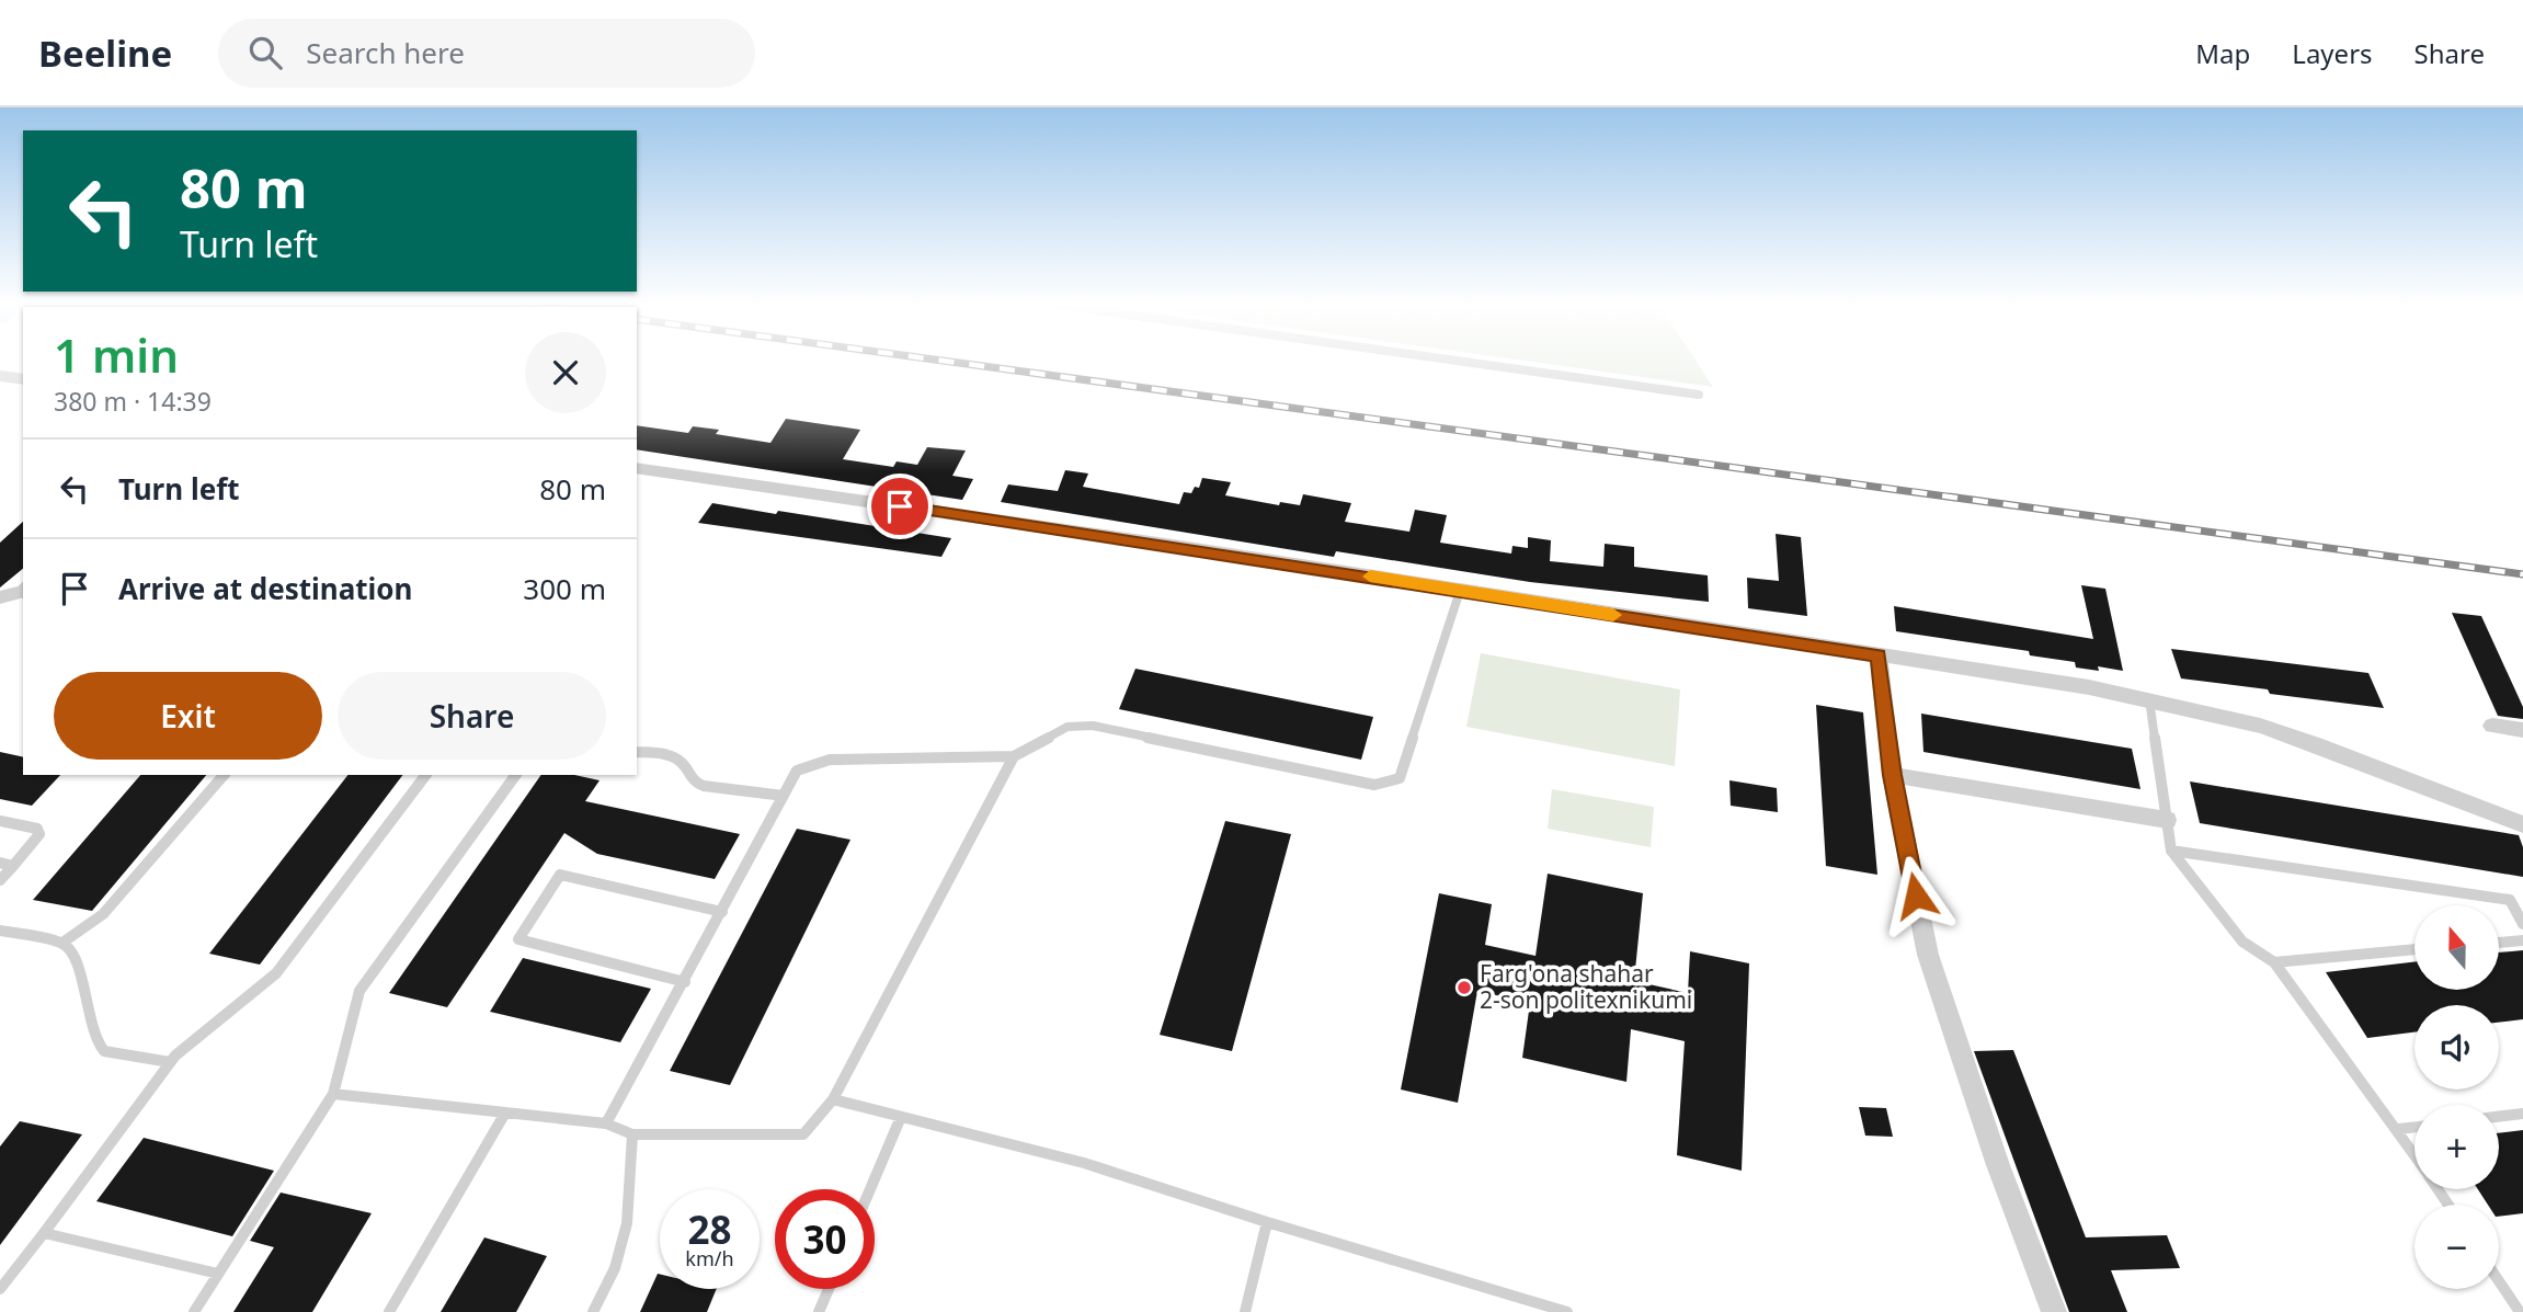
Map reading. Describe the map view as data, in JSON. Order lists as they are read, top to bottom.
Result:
{
  "places": ["Farg'ona shahar 2-son politexnikumi"],
  "north": "top",
  "page": {
    "header": "Beeline",
    "search": "Search here",
    "nav": ["Map", "Layers", "Share"],
    "turn": ["80 m", "Turn left"],
    "heading": ["1 min", "380 m · 14:39"],
    "list": [
      {
        "name": "Turn left",
        "value": "80 m"
      },
      {
        "name": "Arrive at destination",
        "value": "300 m"
      }
    ],
    "buttons": ["Exit", "Share"],
    "map_buttons": ["+", "−"],
    "speed": "28 km/h",
    "limit": "30"
  }
}
